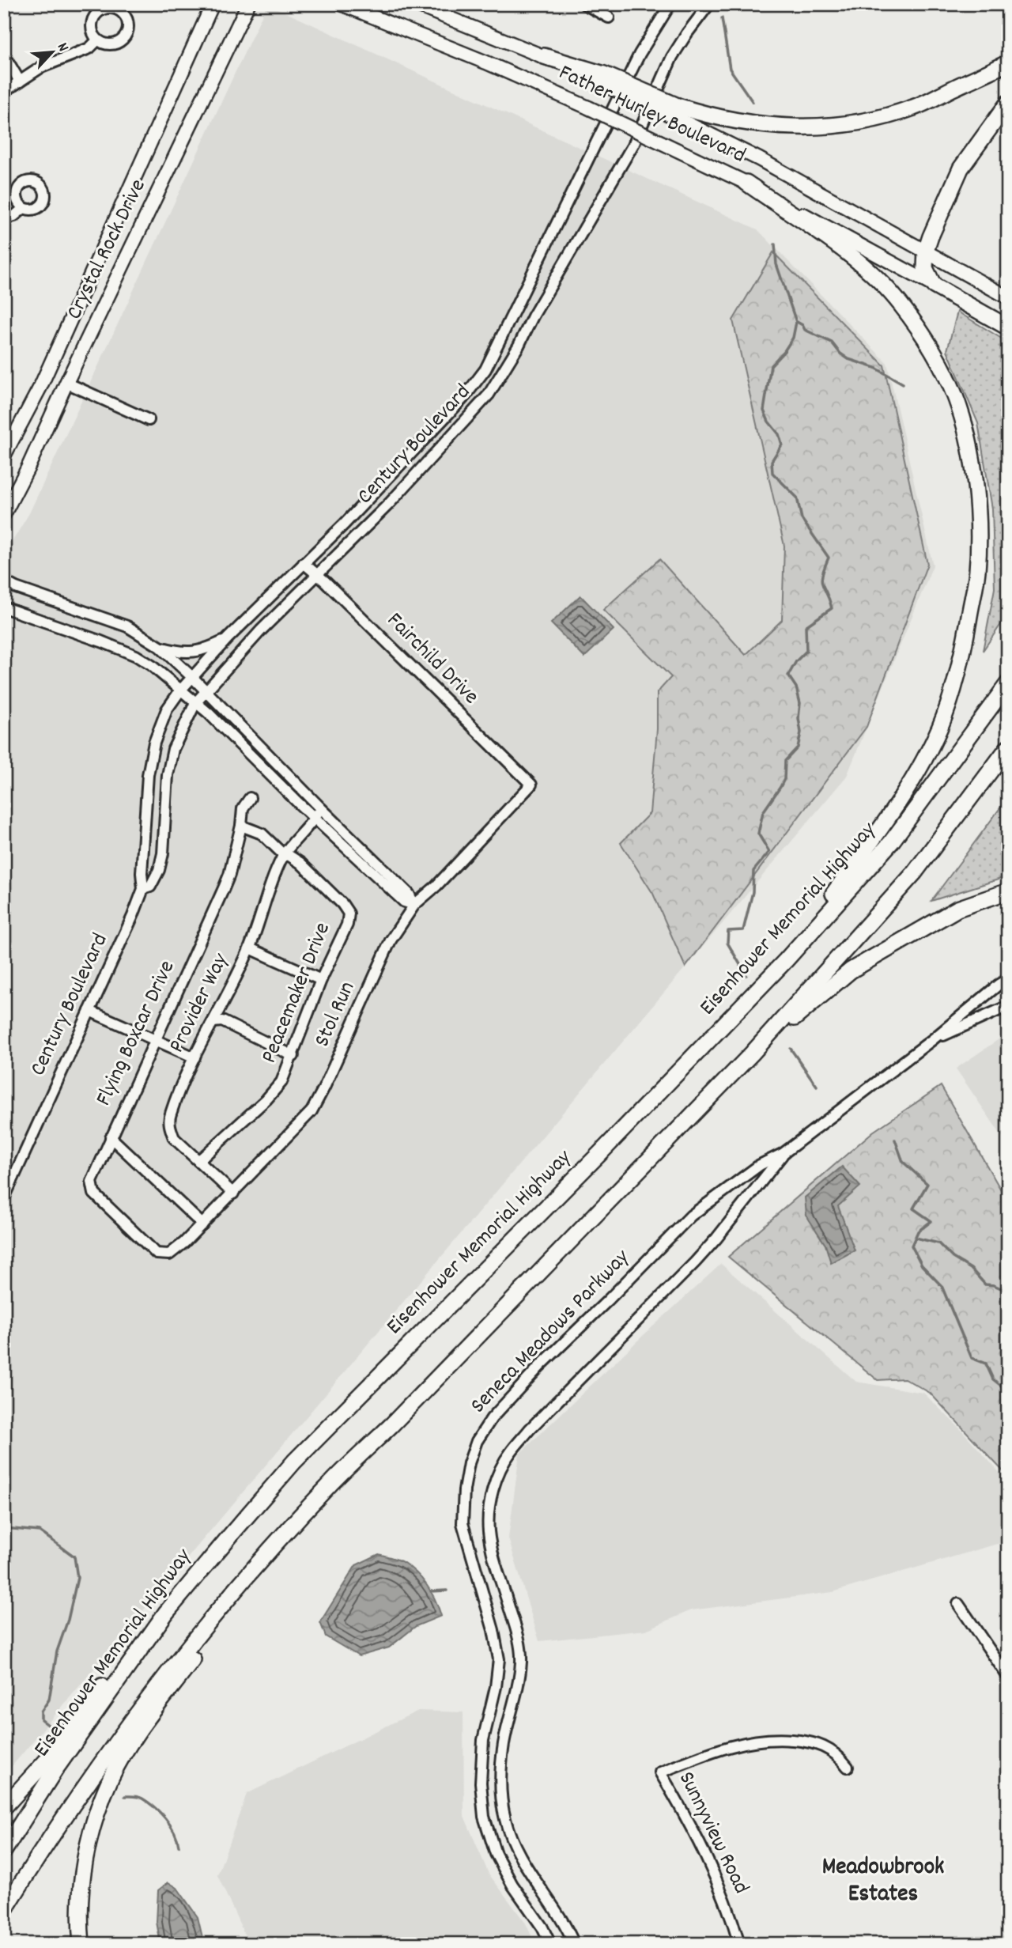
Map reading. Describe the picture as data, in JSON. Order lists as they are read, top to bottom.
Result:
{
  "streets": {
    "highway": ["Eisenhower Memorial Highway"],
    "main road": ["Father Hurley Boulevard", "Crystal Rock Drive"],
    "street": [
      "Century Boulevard",
      "Fairchild Drive",
      "Peacemaker Drive",
      "Provider Way",
      "Stol Run",
      "Flying Boxcar Drive",
      "Seneca Meadows Parkway",
      "Sunnyview Road"
    ]
  },
  "crossings": [
    ["Century Boulevard", "Fairchild Drive"],
    ["Fairchild Drive", "Stol Run"],
    ["Peacemaker Drive", "Provider Way"],
    ["Peacemaker Drive", "Flying Boxcar Drive"],
    ["Provider Way", "Stol Run"],
    ["Stol Run", "Flying Boxcar Drive"]
  ],
  "districts": ["Meadowbrook Estates"],
  "north": "top right"
}
